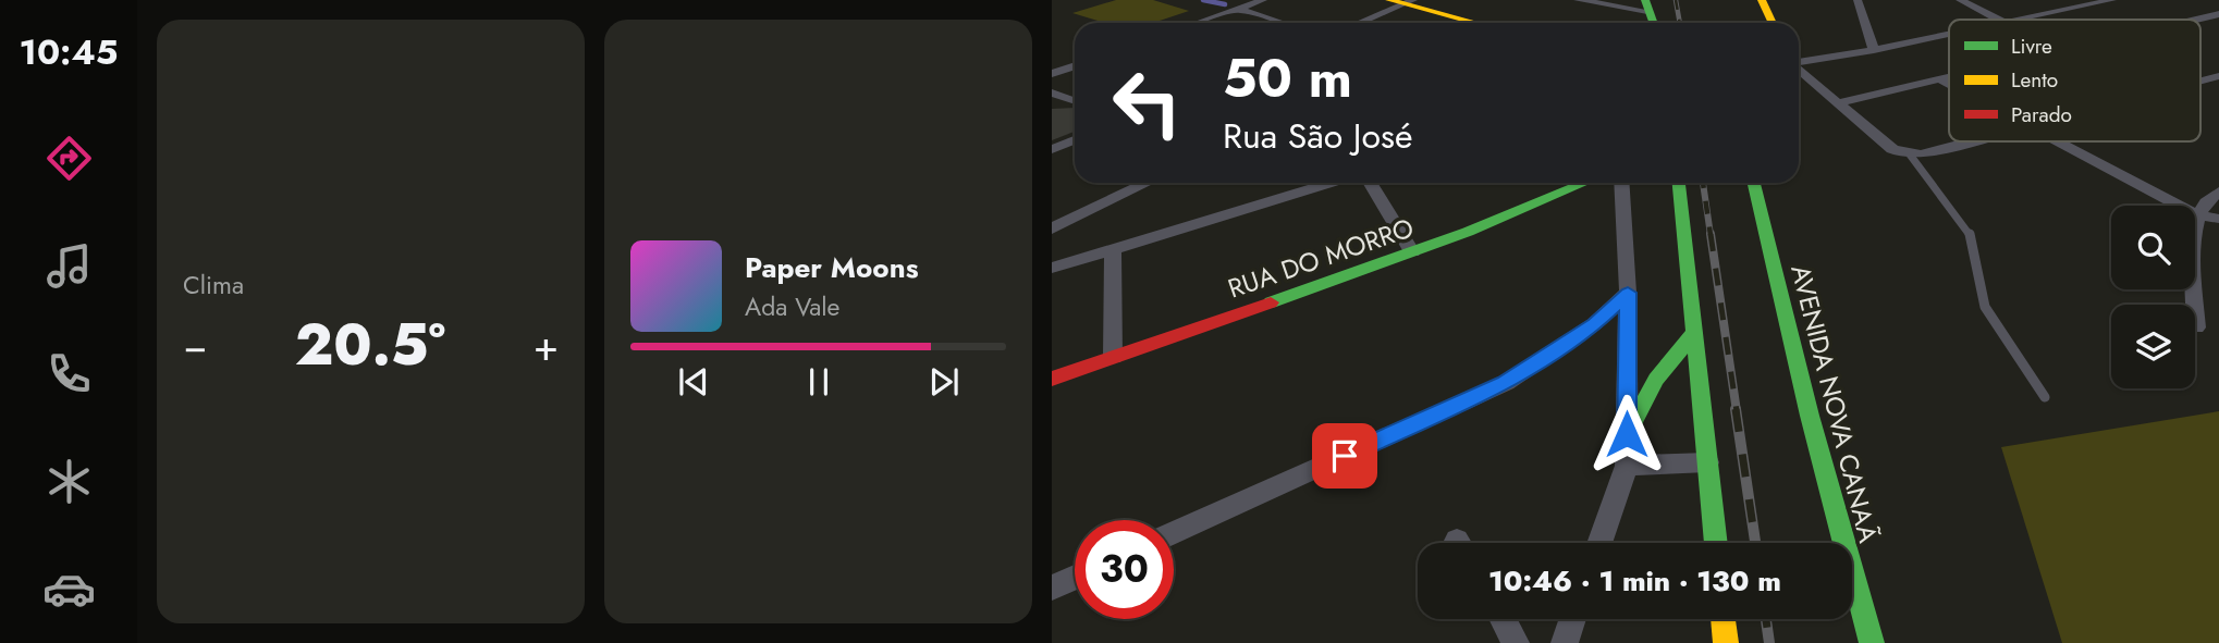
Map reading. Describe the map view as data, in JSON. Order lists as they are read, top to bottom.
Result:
{
  "streets": {
    "street": ["RUA DO MORRO", "AVENIDA NOVA CANAÃ"]
  },
  "legend": ["Livre", "Lento", "Parado"],
  "page": {
    "tabs": "10:45",
    "tile": "Clima",
    "turn": ["50 m", "Rua São José"],
    "song": ["Paper Moons", "Ada Vale"],
    "heat": ["−", "20.5°", "+"],
    "limit": "30",
    "trip": "10:46 · 1 min · 130 m"
  }
}
